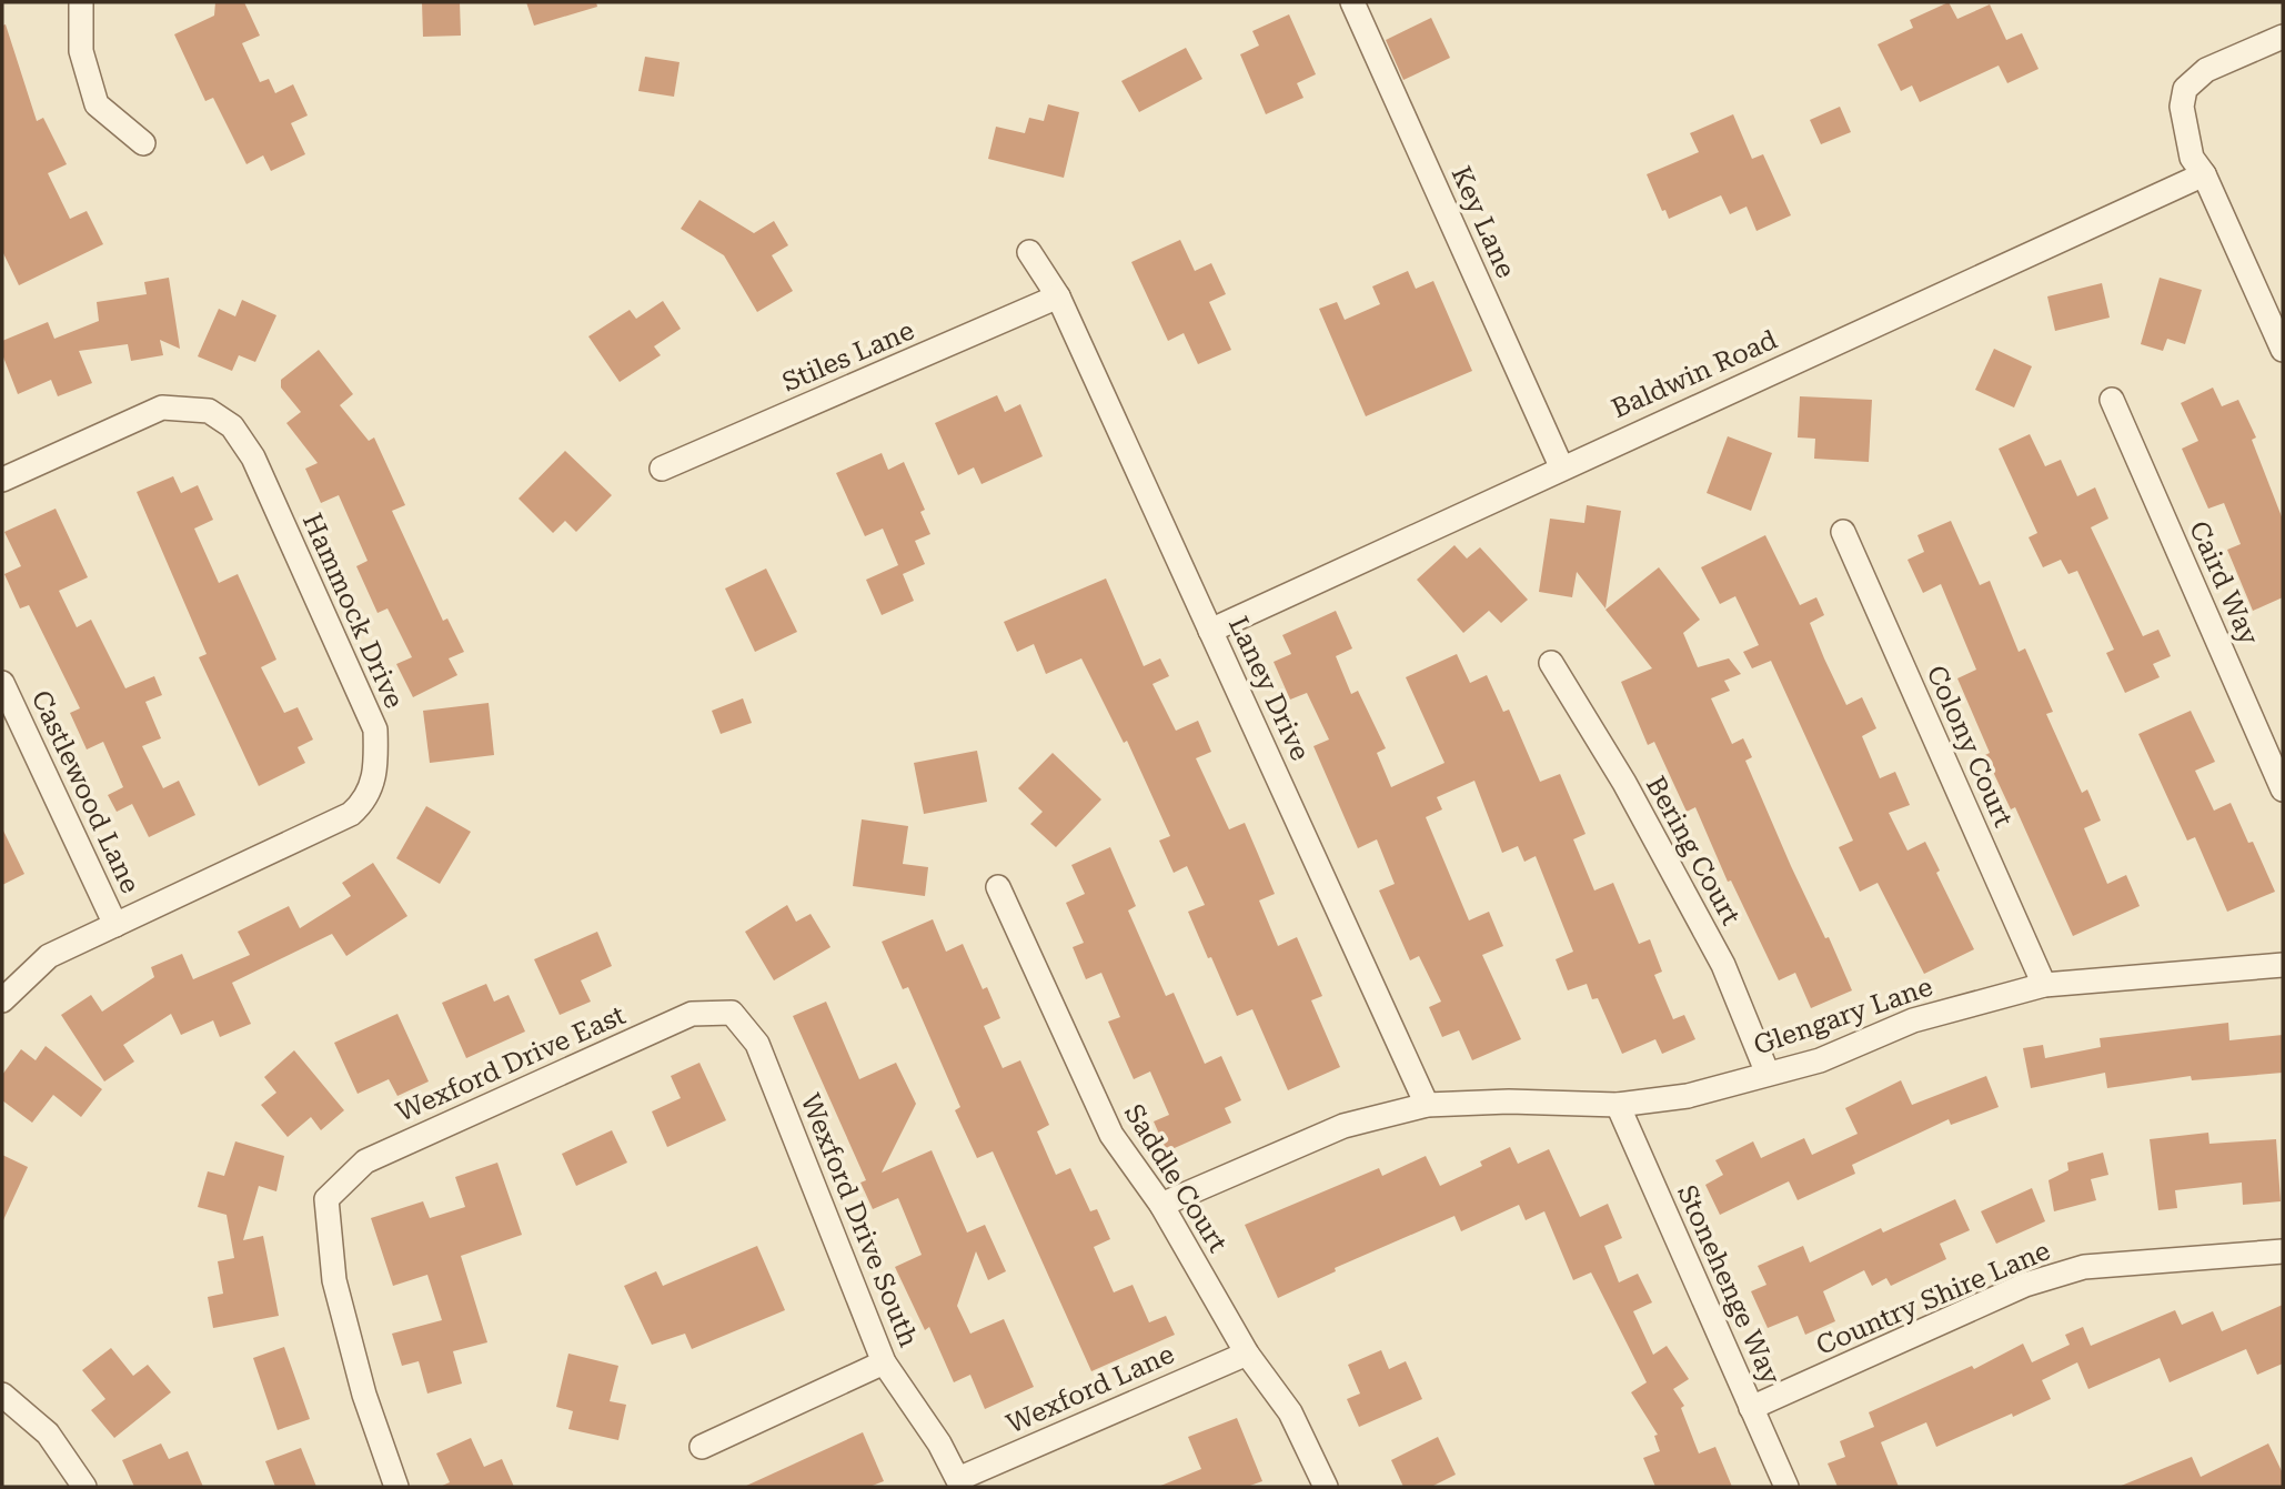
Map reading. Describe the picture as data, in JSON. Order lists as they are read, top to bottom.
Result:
{
  "streets": {
    "street": [
      "Key Lane",
      "Stiles Lane",
      "Baldwin Road",
      "Caird Way",
      "Hammock Drive",
      "Laney Drive",
      "Colony Court",
      "Castlewood Lane",
      "Bering Court",
      "Glengary Lane",
      "Wexford Drive East",
      "Saddle Court",
      "Wexford Drive South",
      "Stonehenge Way",
      "Country Shire Lane",
      "Wexford Lane"
    ]
  },
  "crossings": [
    ["Key Lane", "Baldwin Road"],
    ["Stiles Lane", "Laney Drive"],
    ["Baldwin Road", "Laney Drive"],
    ["Hammock Drive", "Castlewood Lane"],
    ["Laney Drive", "Glengary Lane"],
    ["Colony Court", "Glengary Lane"],
    ["Bering Court", "Glengary Lane"],
    ["Glengary Lane", "Saddle Court"],
    ["Glengary Lane", "Stonehenge Way"],
    ["Wexford Drive East", "Wexford Drive South"],
    ["Saddle Court", "Wexford Lane"],
    ["Wexford Drive South", "Wexford Lane"],
    ["Stonehenge Way", "Country Shire Lane"]
  ]
}
